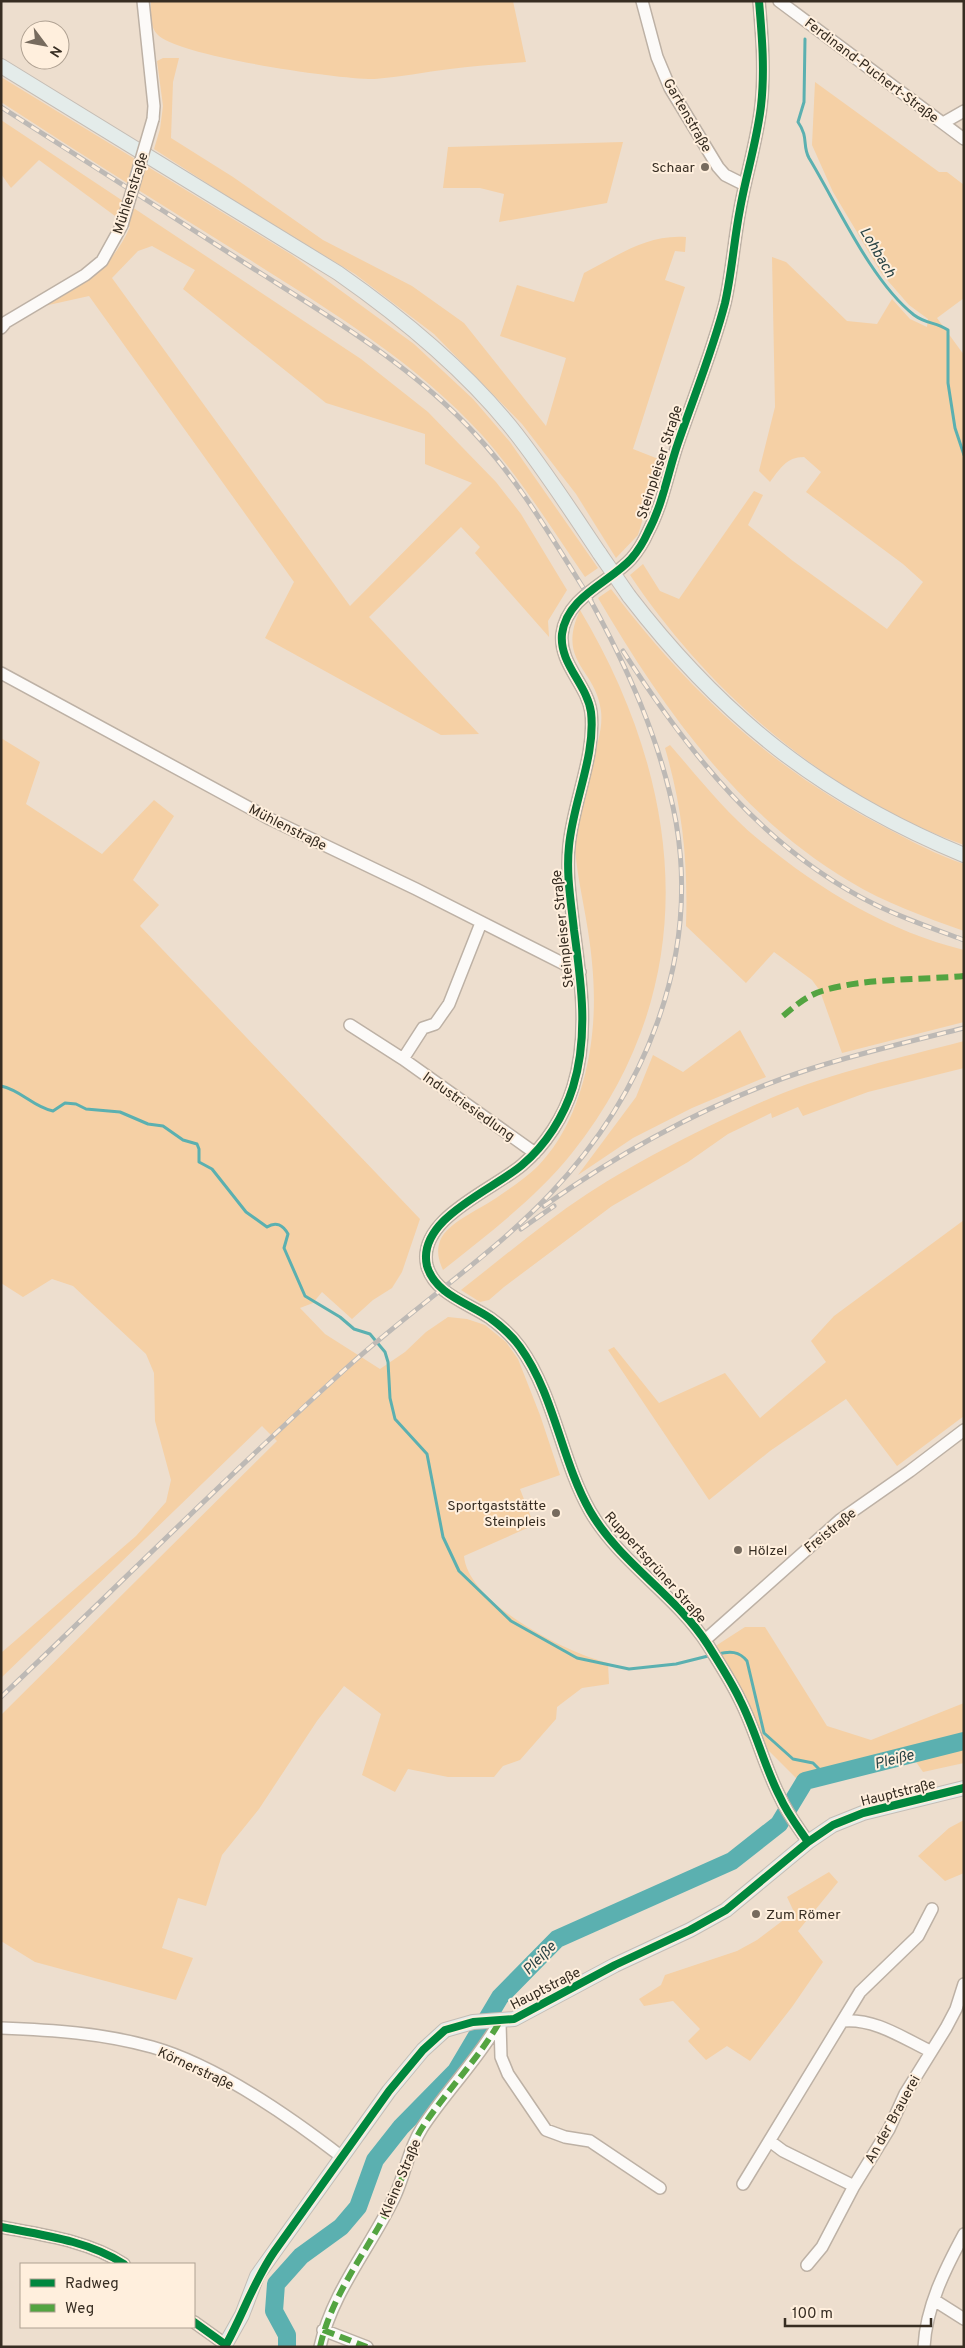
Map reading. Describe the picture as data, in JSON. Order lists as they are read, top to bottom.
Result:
{
  "streets": {
    "main road": ["Hauptstraße"],
    "street": [
      "Ferdinand-Puchert-Straße",
      "Gartenstraße",
      "Mühlenstraße",
      "Steinpleiser Straße",
      "Industriesiedlung",
      "Freistraße",
      "Ruppertsgrüner Straße",
      "Körnerstraße",
      "An der Brauerei",
      "Kleine Straße"
    ]
  },
  "crossings": [
    ["Gartenstraße", "Steinpleiser Straße"],
    ["Mühlenstraße", "Steinpleiser Straße"],
    ["Steinpleiser Straße", "Industriesiedlung"],
    ["Steinpleiser Straße", "Ruppertsgrüner Straße"],
    ["Freistraße", "Ruppertsgrüner Straße"],
    ["Ruppertsgrüner Straße", "Hauptstraße"],
    ["Hauptstraße", "Körnerstraße"],
    ["Hauptstraße", "Kleine Straße"]
  ],
  "water": ["Lohbach", "Pleiße"],
  "places": [
    "Schaar",
    "Sportgaststätte Steinpleis",
    "Hölzel",
    "Zum Römer"
  ],
  "legend": ["Radweg", "Weg"],
  "scale_bar": "100 m",
  "north": "bottom right"
}
